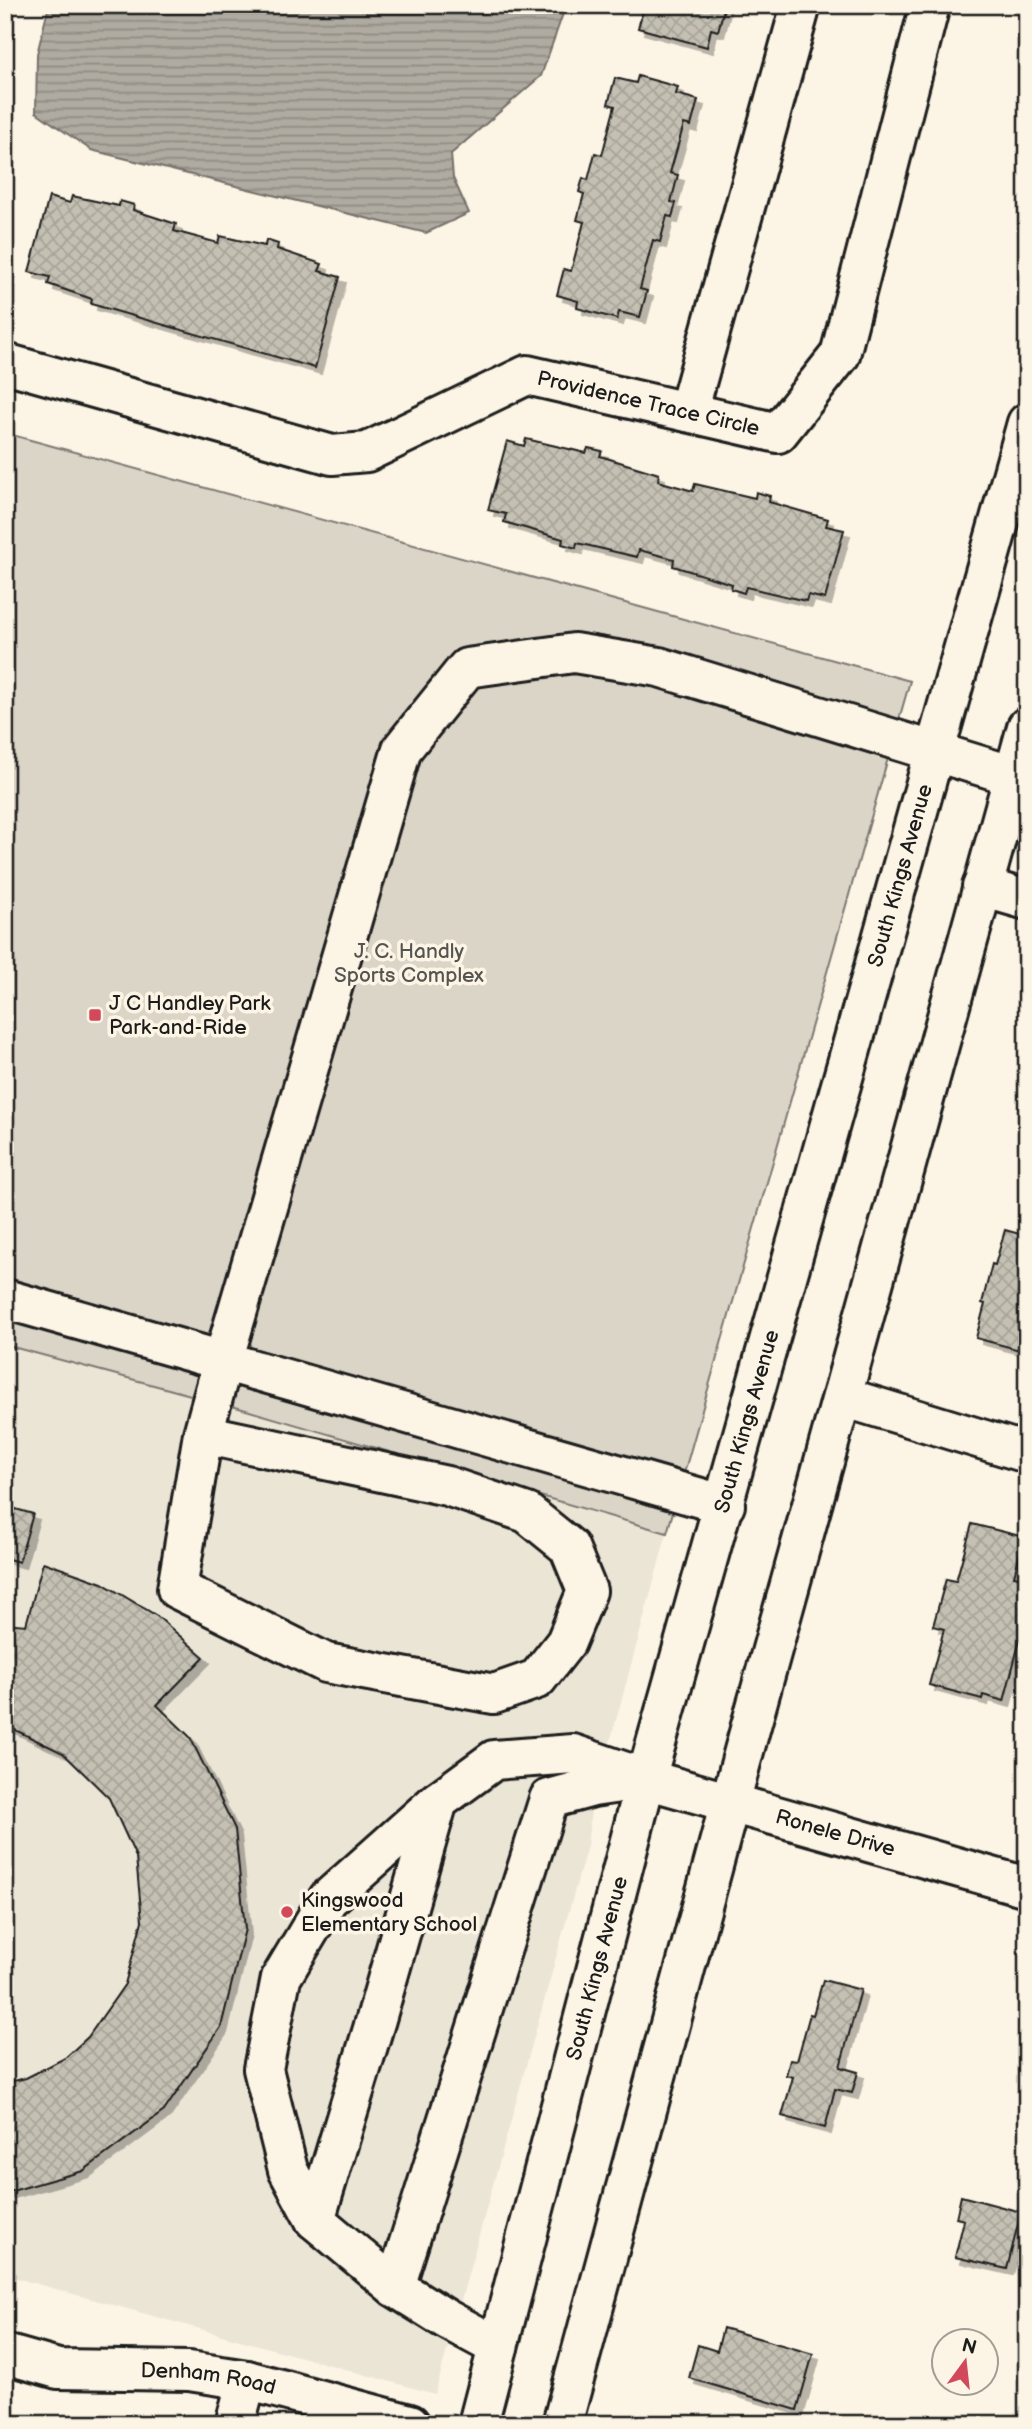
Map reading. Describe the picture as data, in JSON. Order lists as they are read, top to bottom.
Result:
{
  "streets": {
    "main road": [
      "Providence Trace Circle",
      "South Kings Avenue",
      "Ronele Drive",
      "Denham Road"
    ]
  },
  "crossings": [
    ["South Kings Avenue", "Ronele Drive"]
  ],
  "parks": ["J. C. Handly Sports Complex"],
  "places": {
    "transit": ["J C Handley Park Park-and-Ride"],
    "other": ["Kingswood Elementary School"]
  },
  "north": "top"
}
